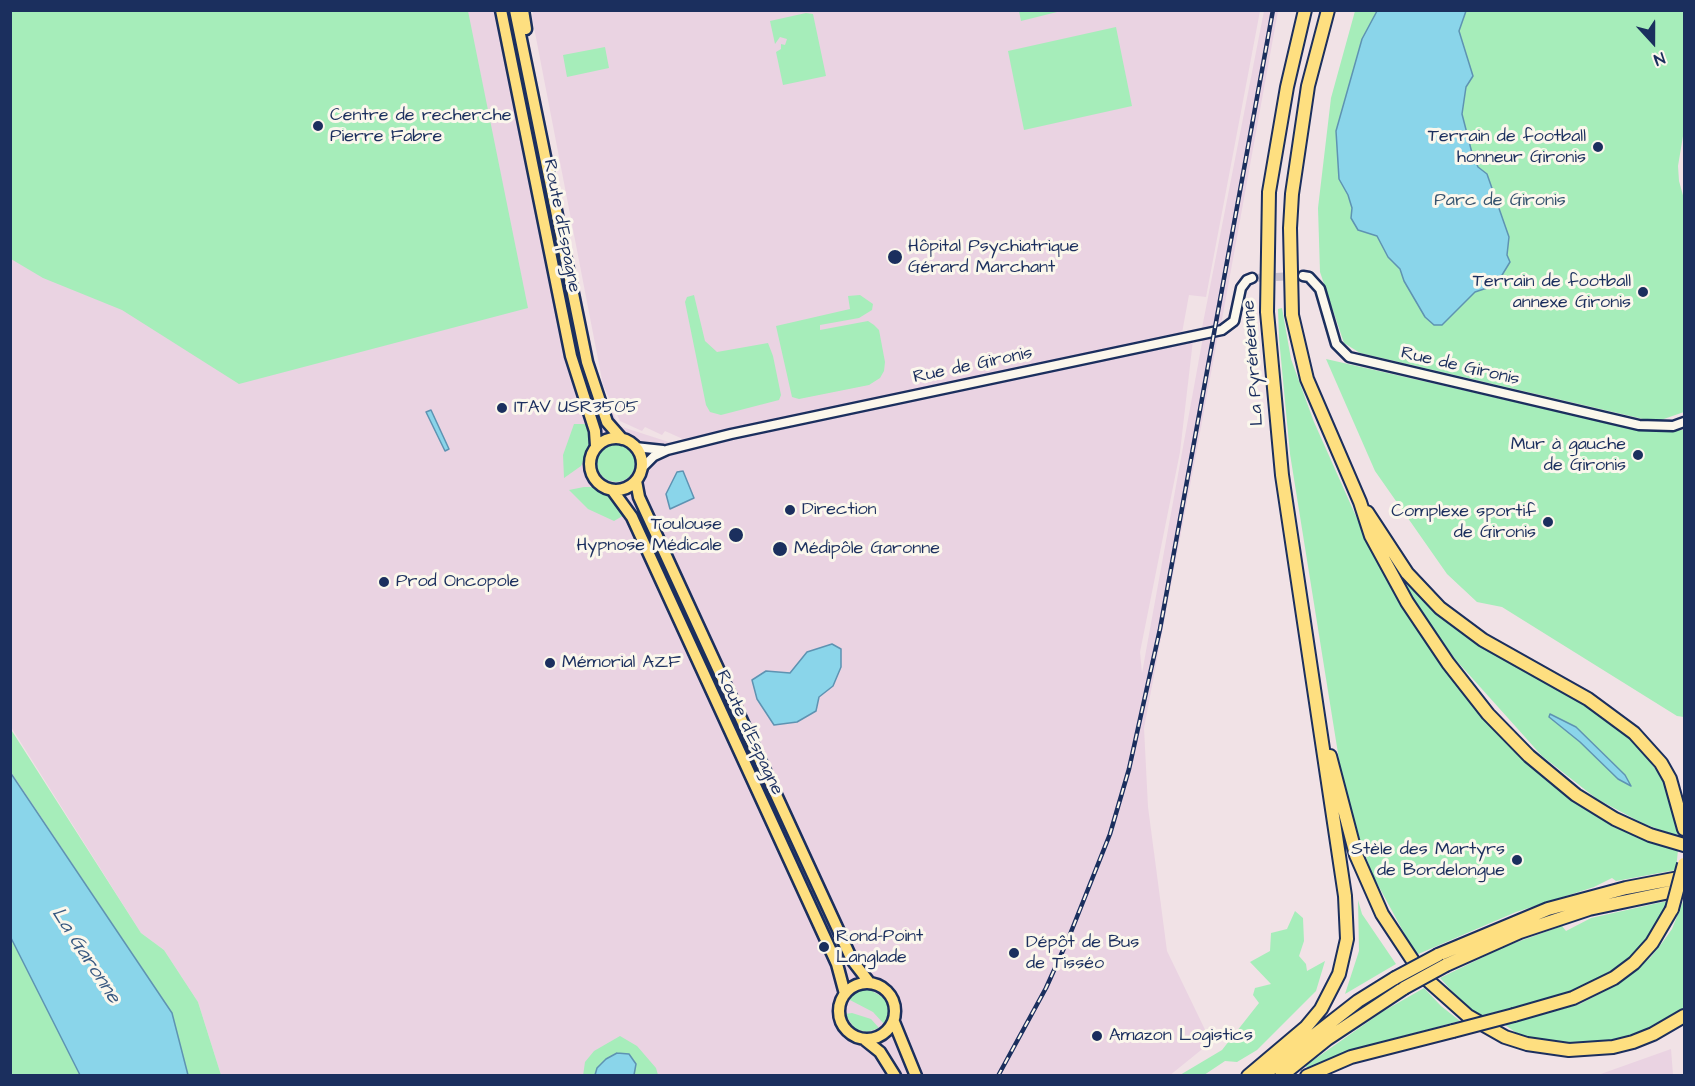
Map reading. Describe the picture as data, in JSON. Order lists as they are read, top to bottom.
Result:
{
  "streets": {
    "highway": ["La Pyrénéenne"],
    "main road": ["Route d'Espagne"],
    "street": ["Rue de Gironis"]
  },
  "crossings": [
    ["Route d'Espagne", "Rue de Gironis"]
  ],
  "water": ["La Garonne"],
  "parks": ["Parc de Gironis"],
  "places": [
    "Centre de recherche Pierre Fabre",
    "Terrain de football honneur Gironis",
    "Hôpital Psychiatrique Gérard Marchant",
    "Terrain de football annexe Gironis",
    "ITAV USR3505",
    "Mur à gauche de Gironis",
    "Direction",
    "Complexe sportif de Gironis",
    "Toulouse Hypnose Médicale",
    "Médipôle Garonne",
    "Prod Oncopole",
    "Mémorial AZF",
    "Stèle des Martyrs de Bordelongue",
    "Rond-Point Langlade",
    "Dépôt de Bus de Tisséo",
    "Amazon Logistics"
  ],
  "north": "bottom"
}
